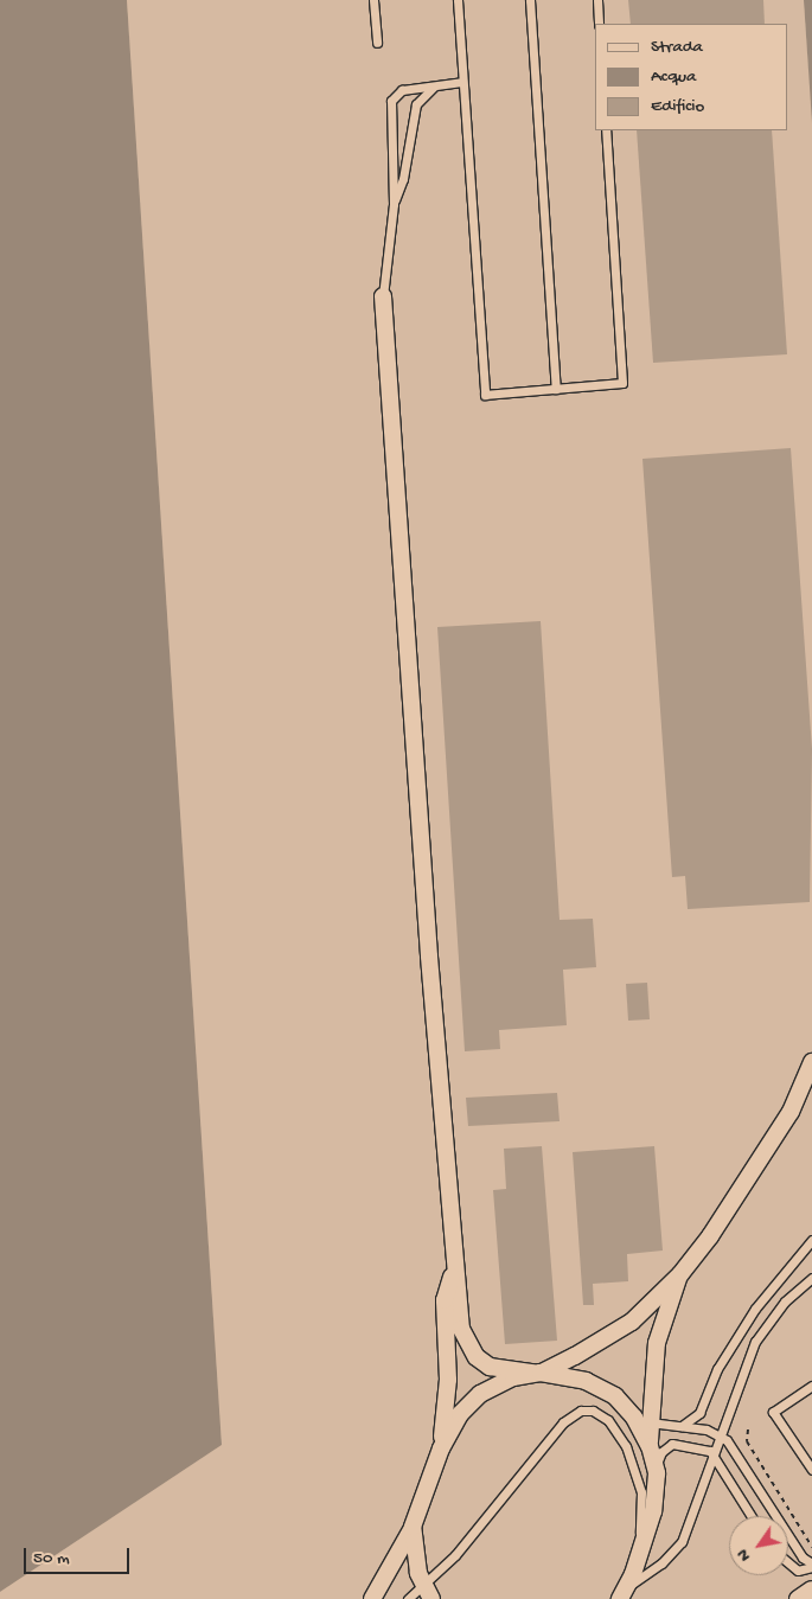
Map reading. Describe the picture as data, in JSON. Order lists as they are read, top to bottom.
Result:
{
  "legend": ["Strada", "Acqua", "Edificio"],
  "scale_bar": "50 m",
  "north": "bottom left"
}
